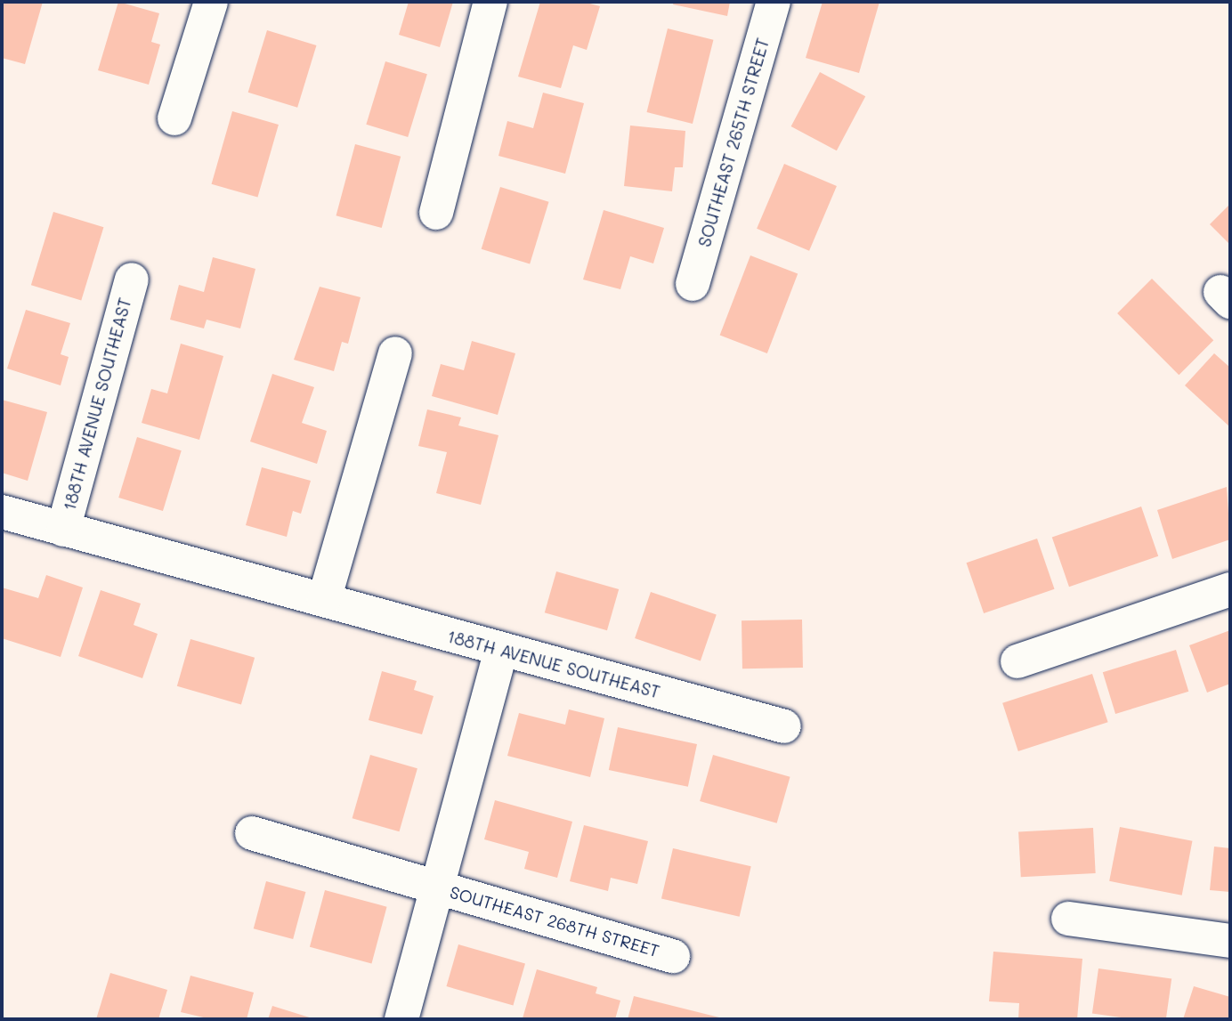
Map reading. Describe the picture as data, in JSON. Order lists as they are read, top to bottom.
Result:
{
  "streets": {
    "street": ["SOUTHEAST 265TH STREET", "188TH AVENUE SOUTHEAST", "SOUTHEAST 268TH STREET"]
  },
  "crossings": [
    ["188TH AVENUE SOUTHEAST", "SOUTHEAST 268TH STREET"]
  ]
}
